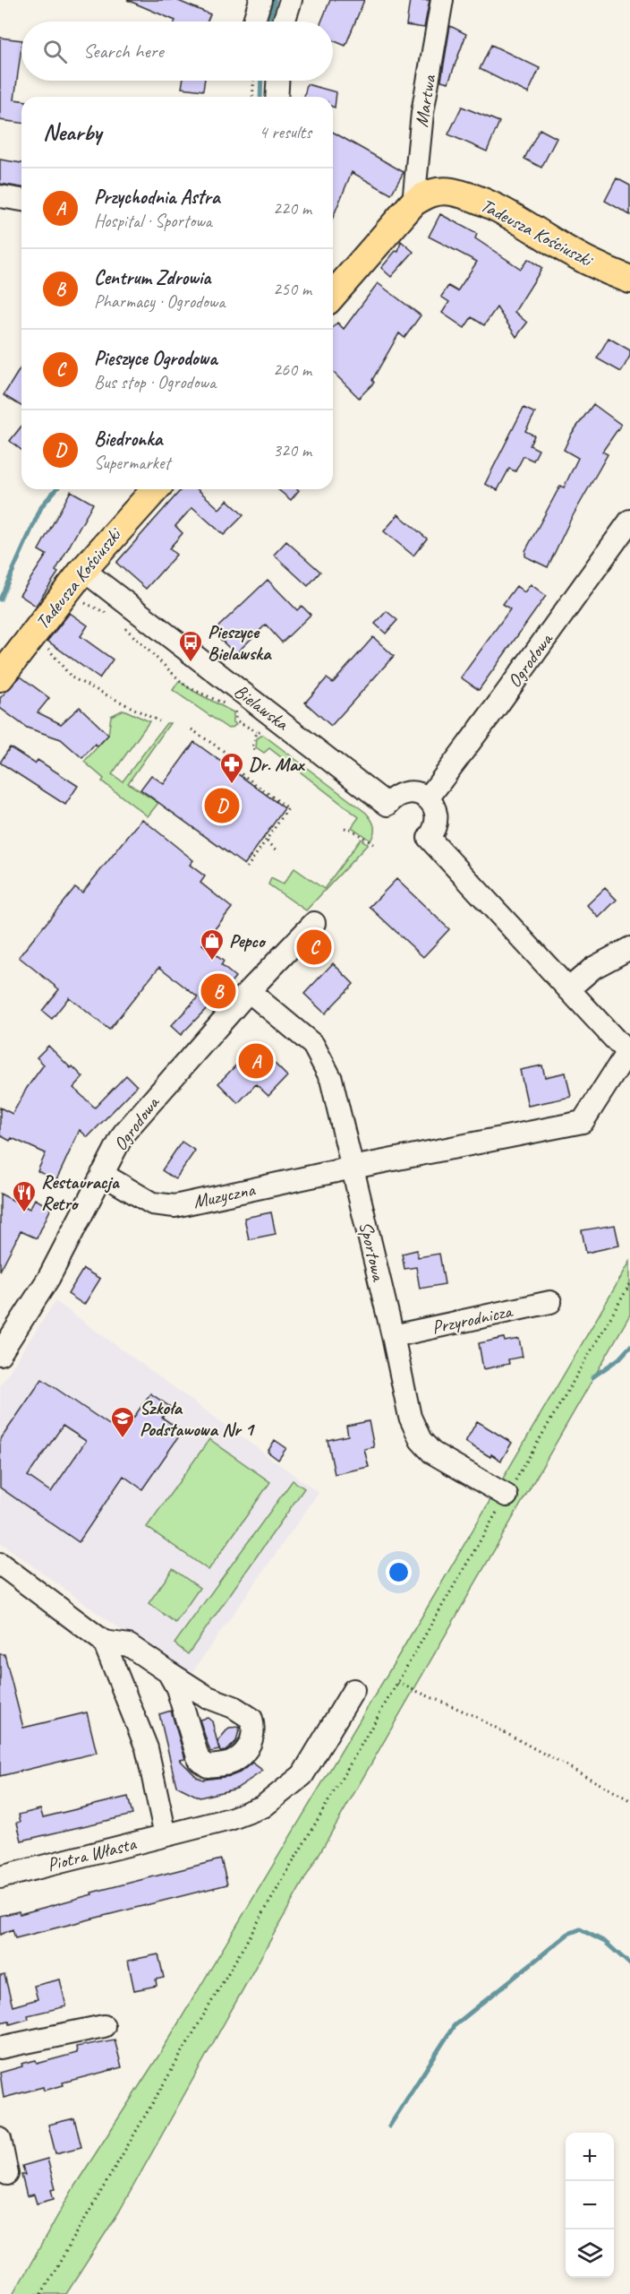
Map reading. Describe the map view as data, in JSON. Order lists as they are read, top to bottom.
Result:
{
  "streets": {
    "main road": ["Tadeusza Kościuszki"],
    "street": [
      "Martwa",
      "Ogrodowa",
      "Bielawska",
      "Muzyczna",
      "Sportowa",
      "Przyrodnicza",
      "Piotra Własta"
    ]
  },
  "crossings": [
    ["Martwa", "Tadeusza Kościuszki"],
    ["Tadeusza Kościuszki", "Bielawska"],
    ["Ogrodowa", "Bielawska"],
    ["Ogrodowa", "Muzyczna"],
    ["Ogrodowa", "Sportowa"],
    ["Muzyczna", "Sportowa"],
    ["Sportowa", "Przyrodnicza"]
  ],
  "places": {
    "bus stop": ["Pieszyce Bielawska"],
    "pharmacy": ["Dr. Max"],
    "shop": ["Pepco"],
    "restaurant": ["Restauracja Retro"],
    "school or university": ["Szkoła Podstawowa Nr 1"]
  },
  "page": {
    "search": "Search here",
    "heading": ["Nearby", "4 results"],
    "list": [
      {
        "mark": "A",
        "name": "Przychodnia Astra",
        "note": "Hospital · Sportowa",
        "value": "220 m"
      },
      {
        "mark": "B",
        "name": "Centrum Zdrowia",
        "note": "Pharmacy · Ogrodowa",
        "value": "250 m"
      },
      {
        "mark": "C",
        "name": "Pieszyce Ogrodowa",
        "note": "Bus stop · Ogrodowa",
        "value": "260 m"
      },
      {
        "mark": "D",
        "name": "Biedronka",
        "note": "Supermarket",
        "value": "320 m"
      }
    ],
    "pins": [
      "D",
      "C",
      "B",
      "A"
    ],
    "map_buttons": ["+", "−"]
  }
}
